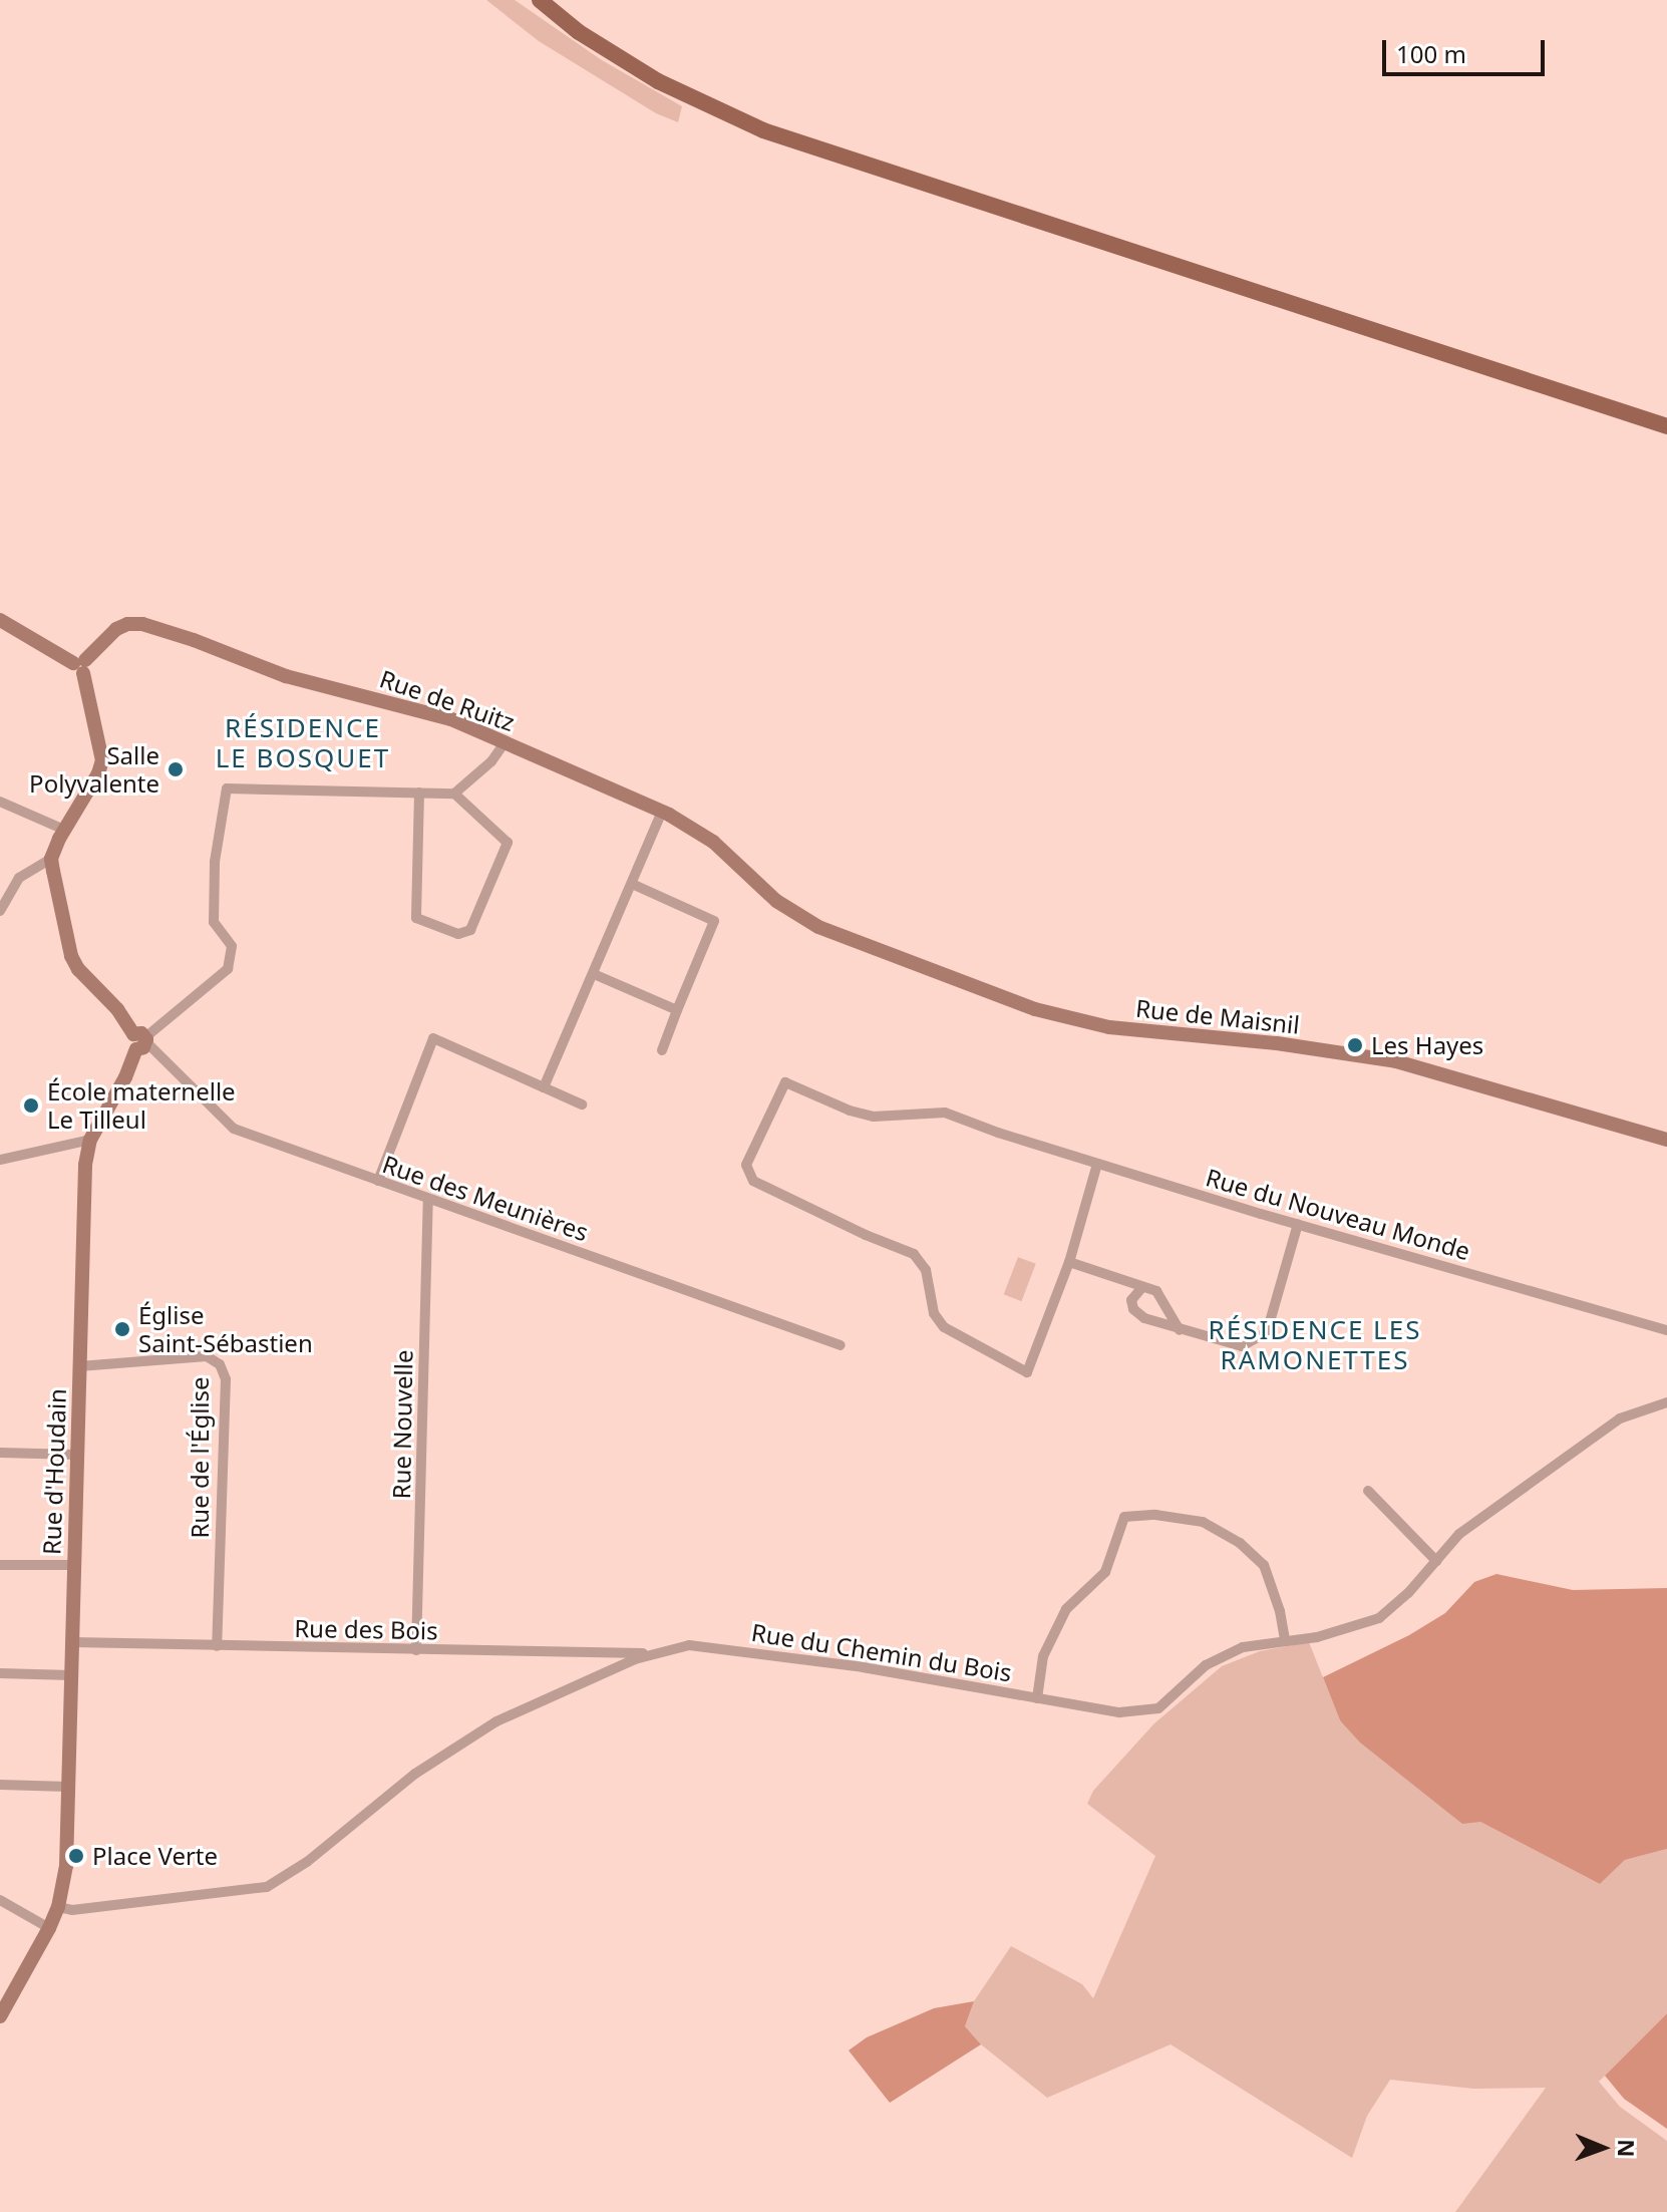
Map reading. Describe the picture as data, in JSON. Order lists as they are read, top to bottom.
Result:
{
  "streets": {
    "street": [
      "Rue de Ruitz",
      "Rue de Maisnil",
      "Rue des Meunières",
      "Rue du Nouveau Monde",
      "Rue Nouvelle",
      "Rue de l'Église",
      "Rue d'Houdain",
      "Rue des Bois",
      "Rue du Chemin du Bois"
    ]
  },
  "crossings": [
    ["Rue de Ruitz", "Rue de Maisnil"],
    ["Rue des Meunières", "Rue Nouvelle"],
    ["Rue des Meunières", "Rue d'Houdain"],
    ["Rue Nouvelle", "Rue des Bois"],
    ["Rue de l'Église", "Rue d'Houdain"],
    ["Rue de l'Église", "Rue des Bois"],
    ["Rue d'Houdain", "Rue des Bois"],
    ["Rue d'Houdain", "Rue du Chemin du Bois"],
    ["Rue des Bois", "Rue du Chemin du Bois"]
  ],
  "districts": ["RÉSIDENCE LE BOSQUET", "RÉSIDENCE LES RAMONETTES"],
  "places": [
    "Salle Polyvalente",
    "Les Hayes",
    "École maternelle Le Tilleul",
    "Église Saint-Sébastien",
    "Place Verte"
  ],
  "scale_bar": "100 m",
  "north": "right"
}
